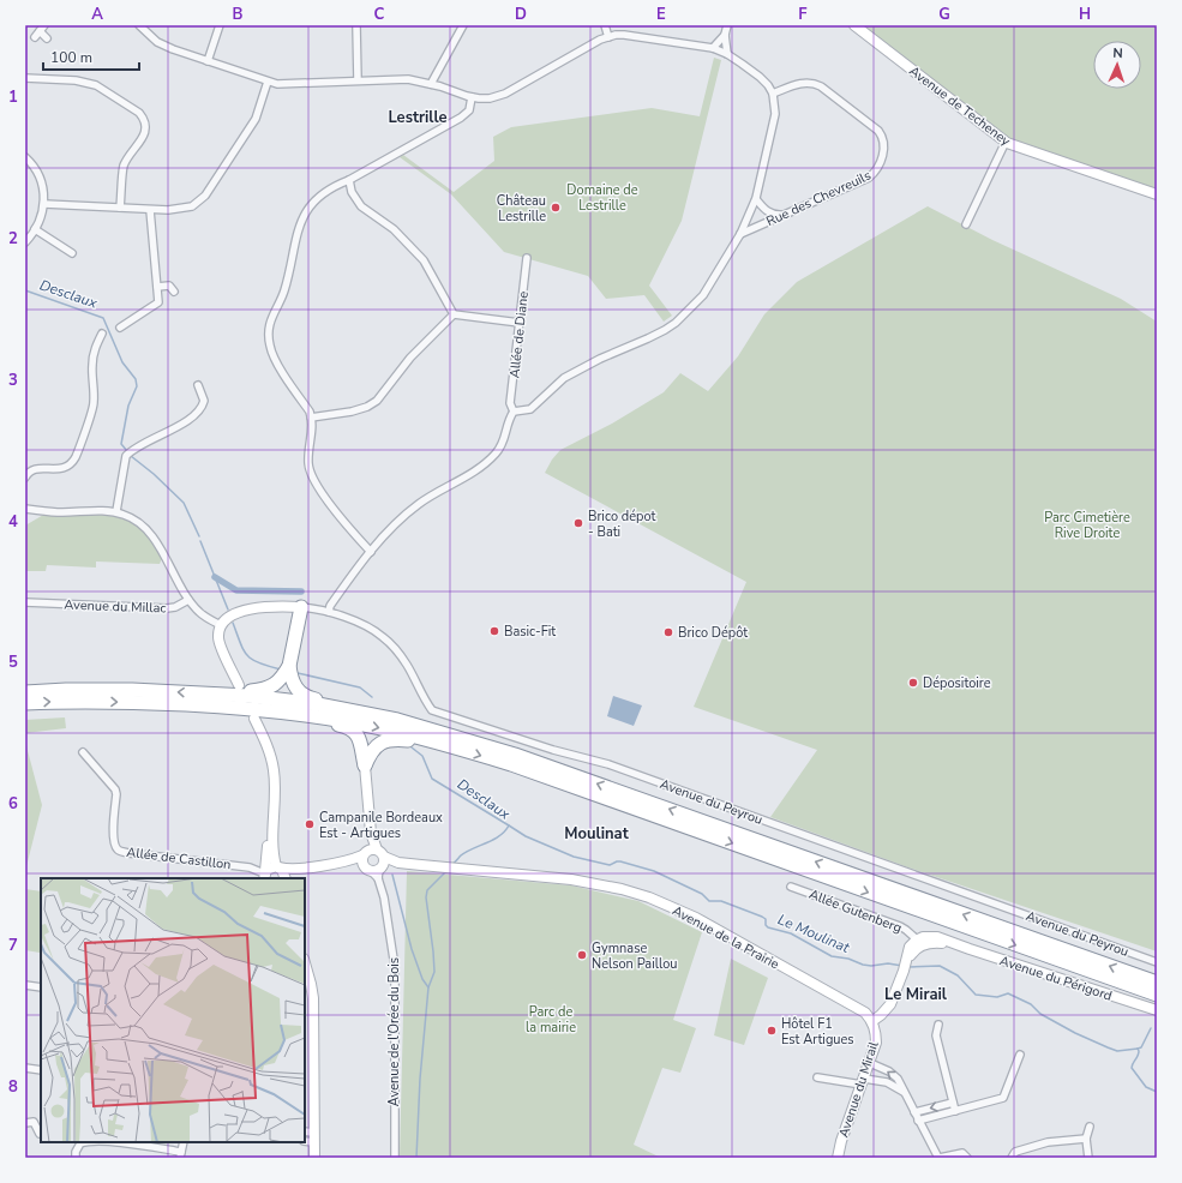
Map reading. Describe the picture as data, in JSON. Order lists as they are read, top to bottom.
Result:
{
  "streets": {
    "street": [
      "Avenue de Techeney",
      "Rue des Chevreuils",
      "Allée de Diane",
      "Avenue du Millac",
      "Avenue du Peyrou",
      "Allée de Castillon",
      "Allée Gutenberg",
      "Avenue de la Prairie",
      "Avenue du Périgord",
      "Avenue de l'Orée du Bois",
      "Avenue du Mirail"
    ]
  },
  "crossings": [
    ["Allée Gutenberg", "Avenue du Périgord"],
    ["Avenue de la Prairie", "Avenue de l'Orée du Bois"],
    ["Avenue de la Prairie", "Avenue du Mirail"]
  ],
  "districts": ["Lestrille", "Moulinat", "Le Mirail"],
  "water": ["Desclaux", "Le Moulinat"],
  "parks": ["Domaine de Lestrille", "Parc Cimetière Rive Droite", "Parc de la mairie"],
  "places": [
    "Château Lestrille",
    "Brico dépot - Bati",
    "Basic-Fit",
    "Brico Dépôt",
    "Dépositoire",
    "Campanile Bordeaux Est - Artigues",
    "Gymnase Nelson Paillou",
    "Hôtel F1 Est Artigues"
  ],
  "scale_bar": "100 m",
  "north": "top",
  "grid": {
    "columns": [
      "A",
      "B",
      "C",
      "D",
      "E",
      "F",
      "G",
      "H"
    ],
    "rows": [
      "1",
      "2",
      "3",
      "4",
      "5",
      "6",
      "7",
      "8"
    ]
  }
}
